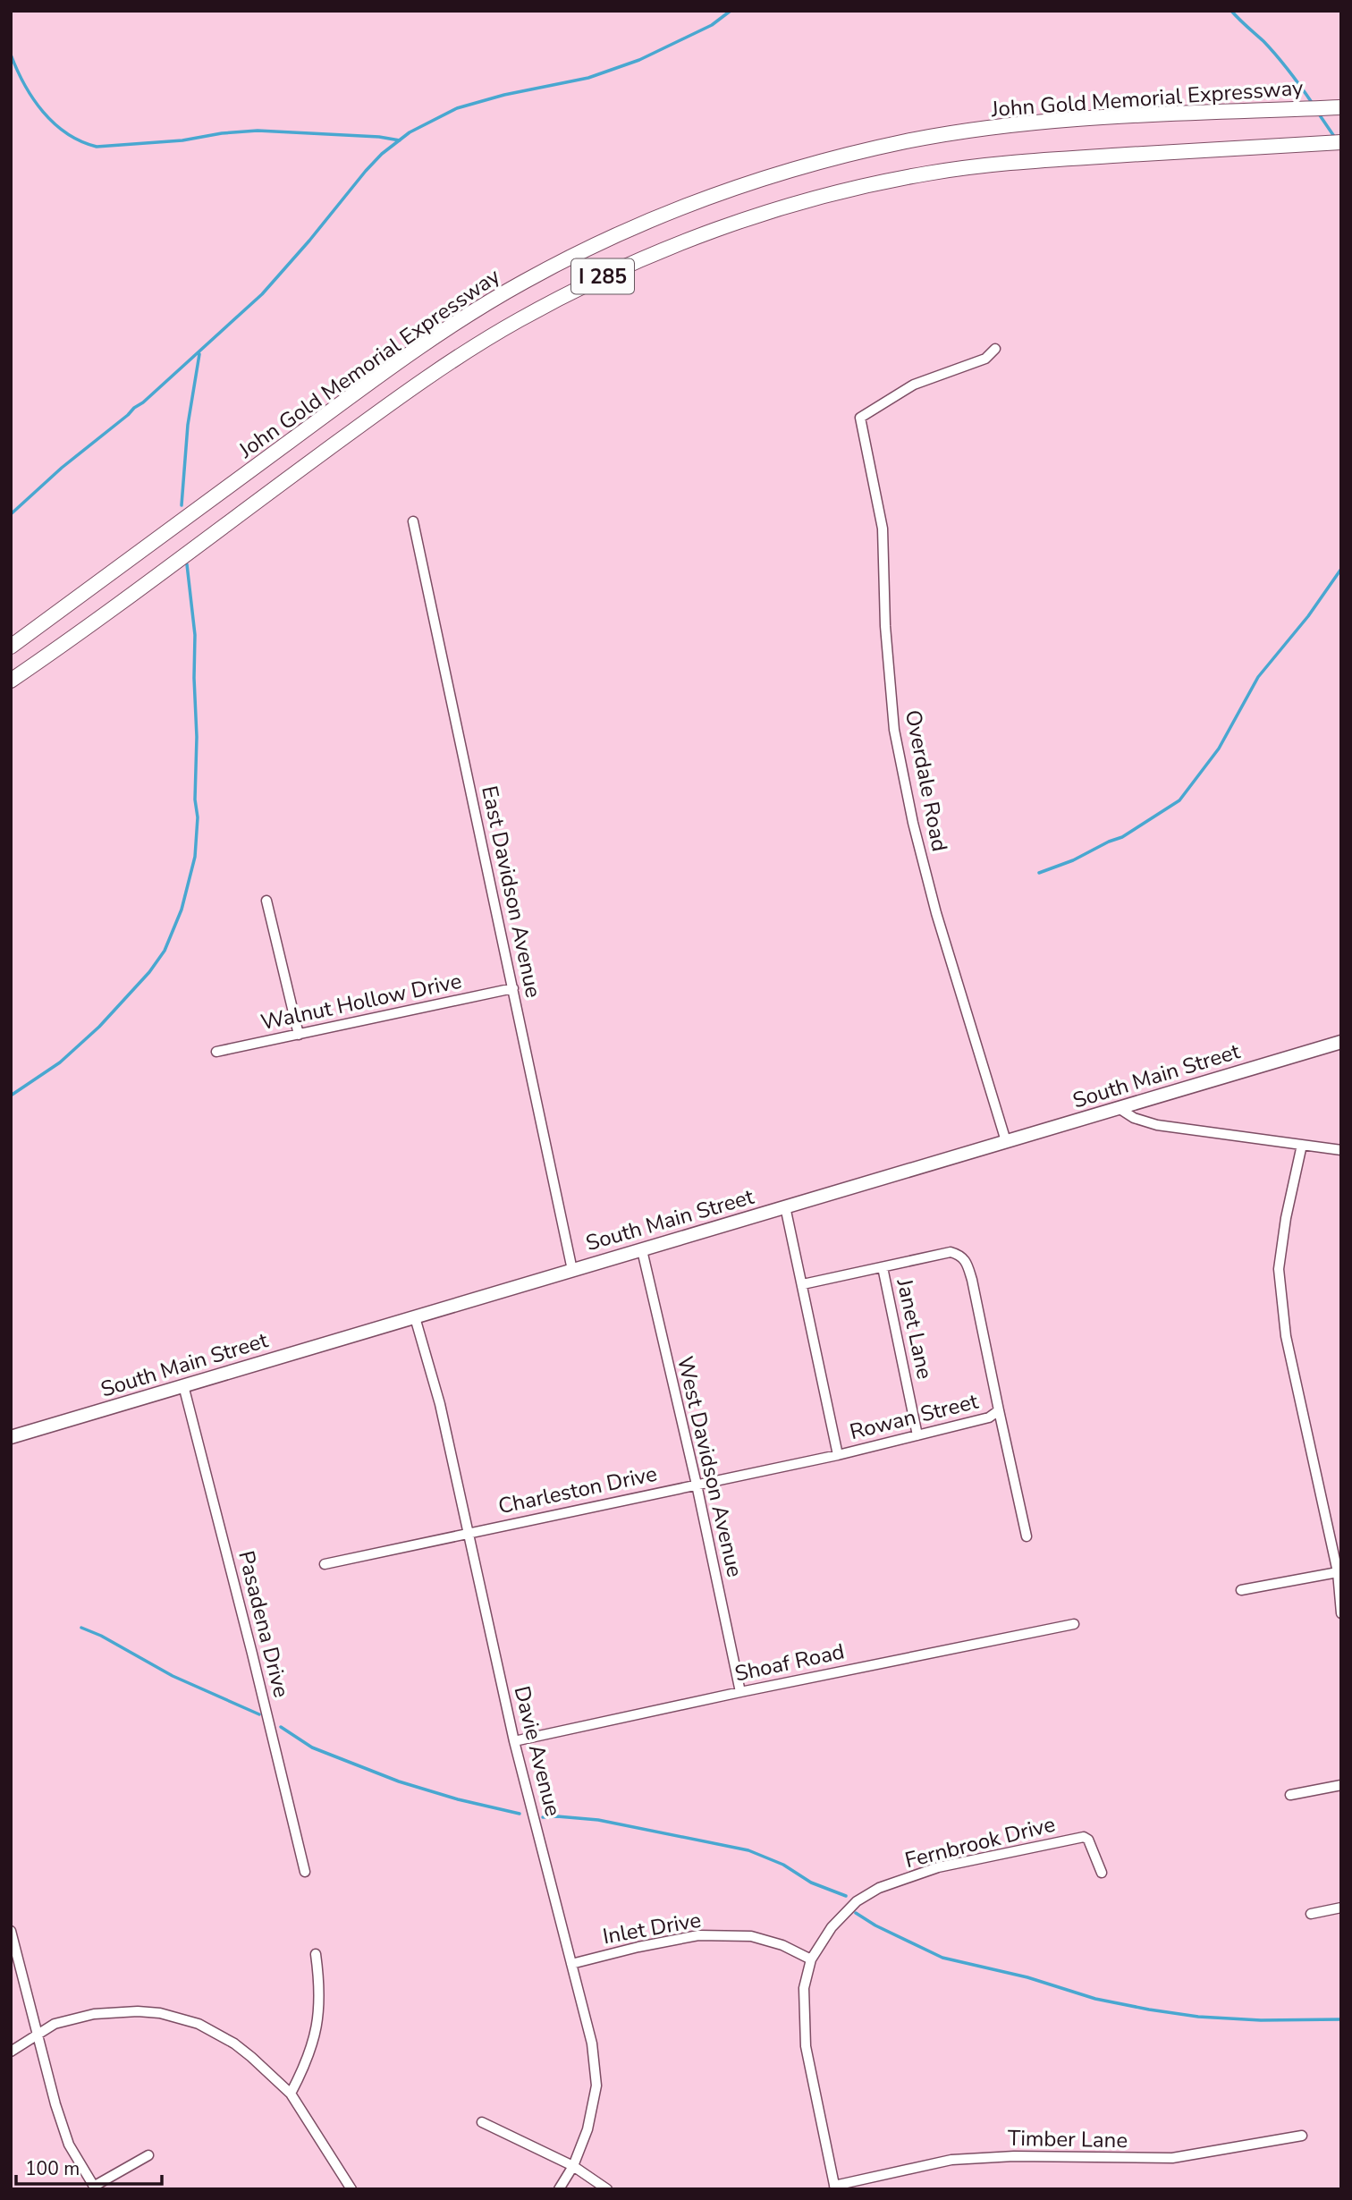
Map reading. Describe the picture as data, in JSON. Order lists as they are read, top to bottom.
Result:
{
  "streets": {
    "highway": ["John Gold Memorial Expressway", "I 285"],
    "main road": ["South Main Street"],
    "street": [
      "Overdale Road",
      "East Davidson Avenue",
      "Walnut Hollow Drive",
      "Janet Lane",
      "Rowan Street",
      "West Davidson Avenue",
      "Charleston Drive",
      "Pasadena Drive",
      "Shoaf Road",
      "Davie Avenue",
      "Fernbrook Drive",
      "Inlet Drive",
      "Timber Lane"
    ]
  },
  "crossings": [
    ["Overdale Road", "South Main Street"],
    ["East Davidson Avenue", "Walnut Hollow Drive"],
    ["East Davidson Avenue", "South Main Street"],
    ["South Main Street", "Rowan Street"],
    ["South Main Street", "West Davidson Avenue"],
    ["South Main Street", "Pasadena Drive"],
    ["South Main Street", "Davie Avenue"],
    ["Janet Lane", "Rowan Street"],
    ["Rowan Street", "Charleston Drive"],
    ["West Davidson Avenue", "Charleston Drive"],
    ["West Davidson Avenue", "Shoaf Road"],
    ["Charleston Drive", "Davie Avenue"],
    ["Shoaf Road", "Davie Avenue"],
    ["Davie Avenue", "Inlet Drive"],
    ["Fernbrook Drive", "Inlet Drive"],
    ["Fernbrook Drive", "Timber Lane"]
  ],
  "scale_bar": "100 m"
}
